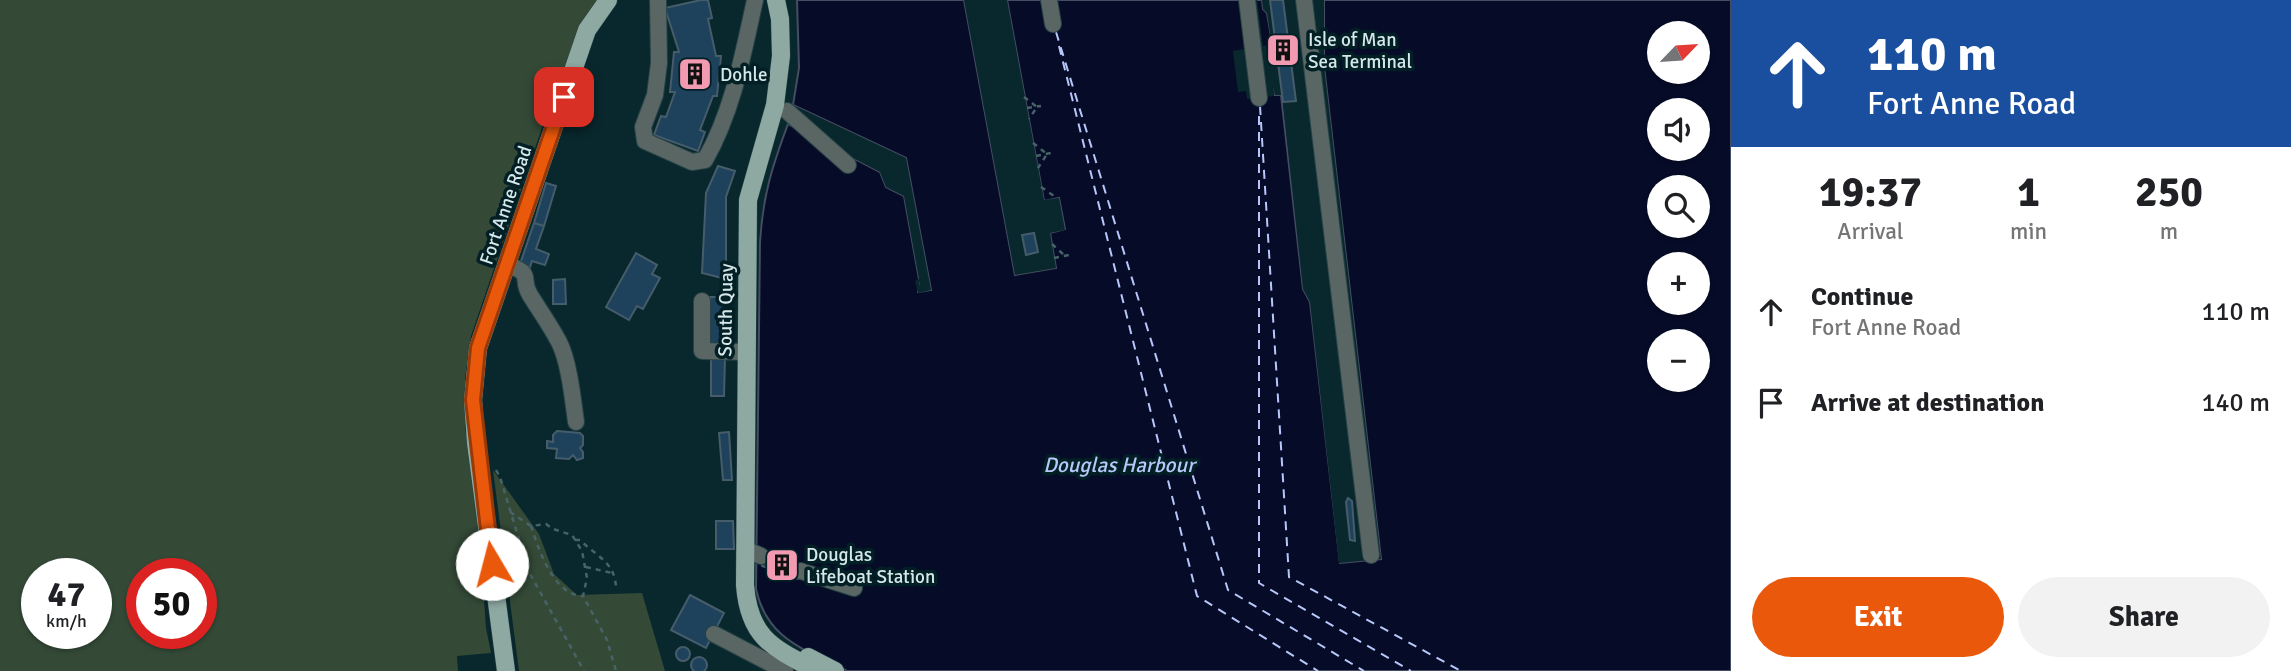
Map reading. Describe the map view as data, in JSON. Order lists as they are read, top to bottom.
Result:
{
  "streets": {
    "main road": ["Fort Anne Road", "South Quay"]
  },
  "water": ["Douglas Harbour"],
  "places": {
    "building": ["Isle of Man Sea Terminal", "Dohle", "Douglas Lifeboat Station"]
  },
  "north": "top right",
  "page": {
    "turn": ["110 m", "Fort Anne Road"],
    "map_buttons": ["+", "−"],
    "eta": [
      "19:37",
      "Arrival",
      "1",
      "min",
      "250",
      "m"
    ],
    "list": [
      {
        "name": "Continue",
        "note": "Fort Anne Road",
        "value": "110 m"
      },
      {
        "name": "Arrive at destination",
        "value": "140 m"
      }
    ],
    "speed": "47 km/h",
    "limit": "50",
    "buttons": ["Exit", "Share"]
  }
}
